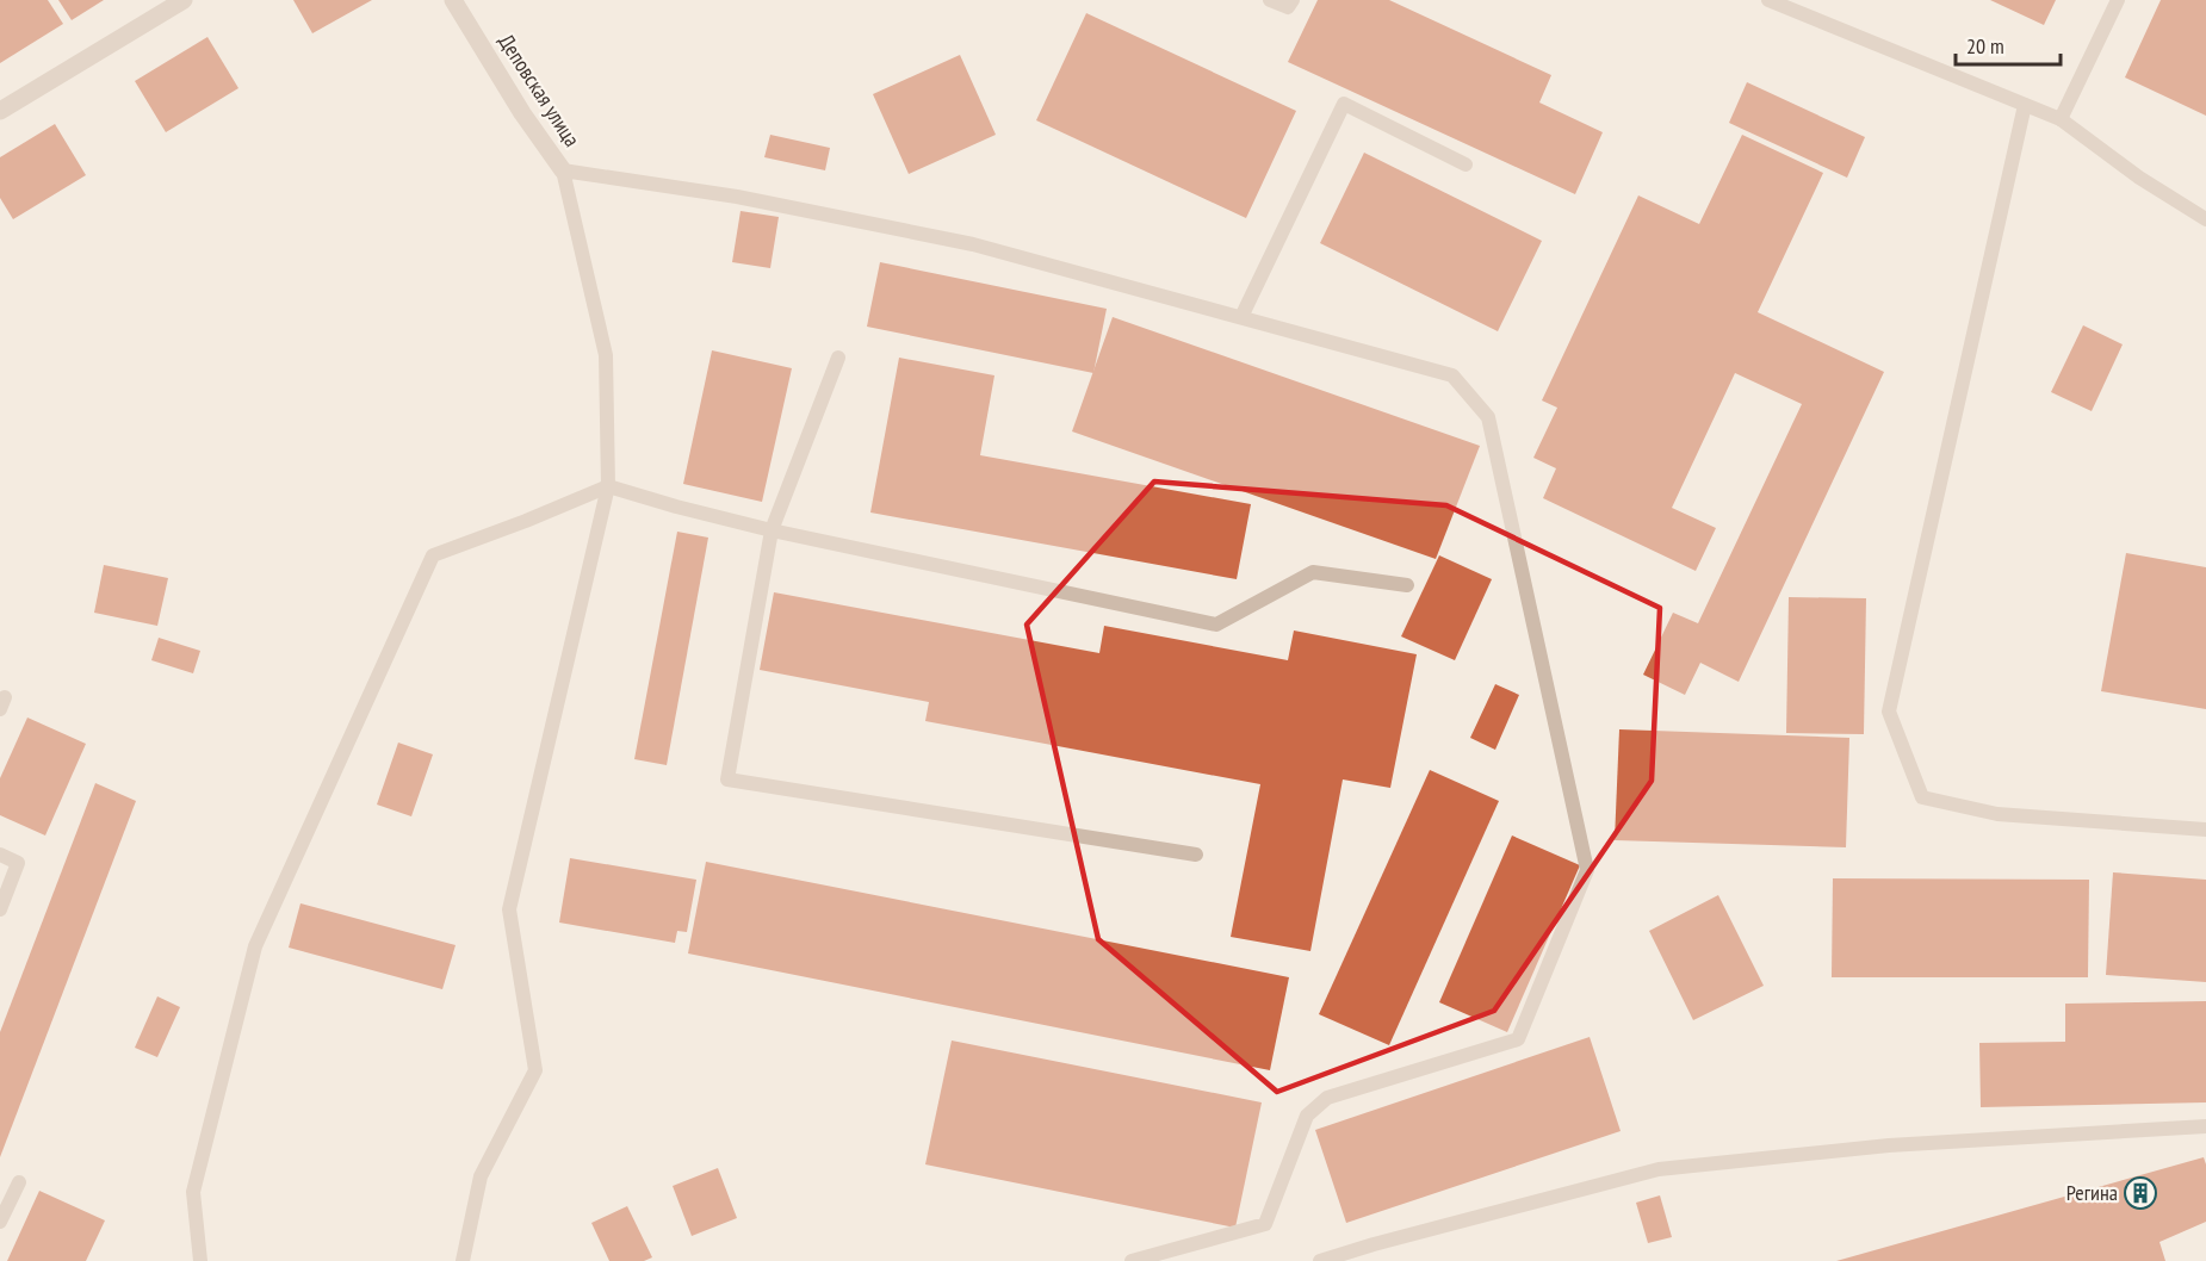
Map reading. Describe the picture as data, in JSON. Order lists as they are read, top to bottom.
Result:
{
  "streets": {
    "street": ["Деповская улица"]
  },
  "places": {
    "building": ["Регина"]
  },
  "scale_bar": "20 m"
}
